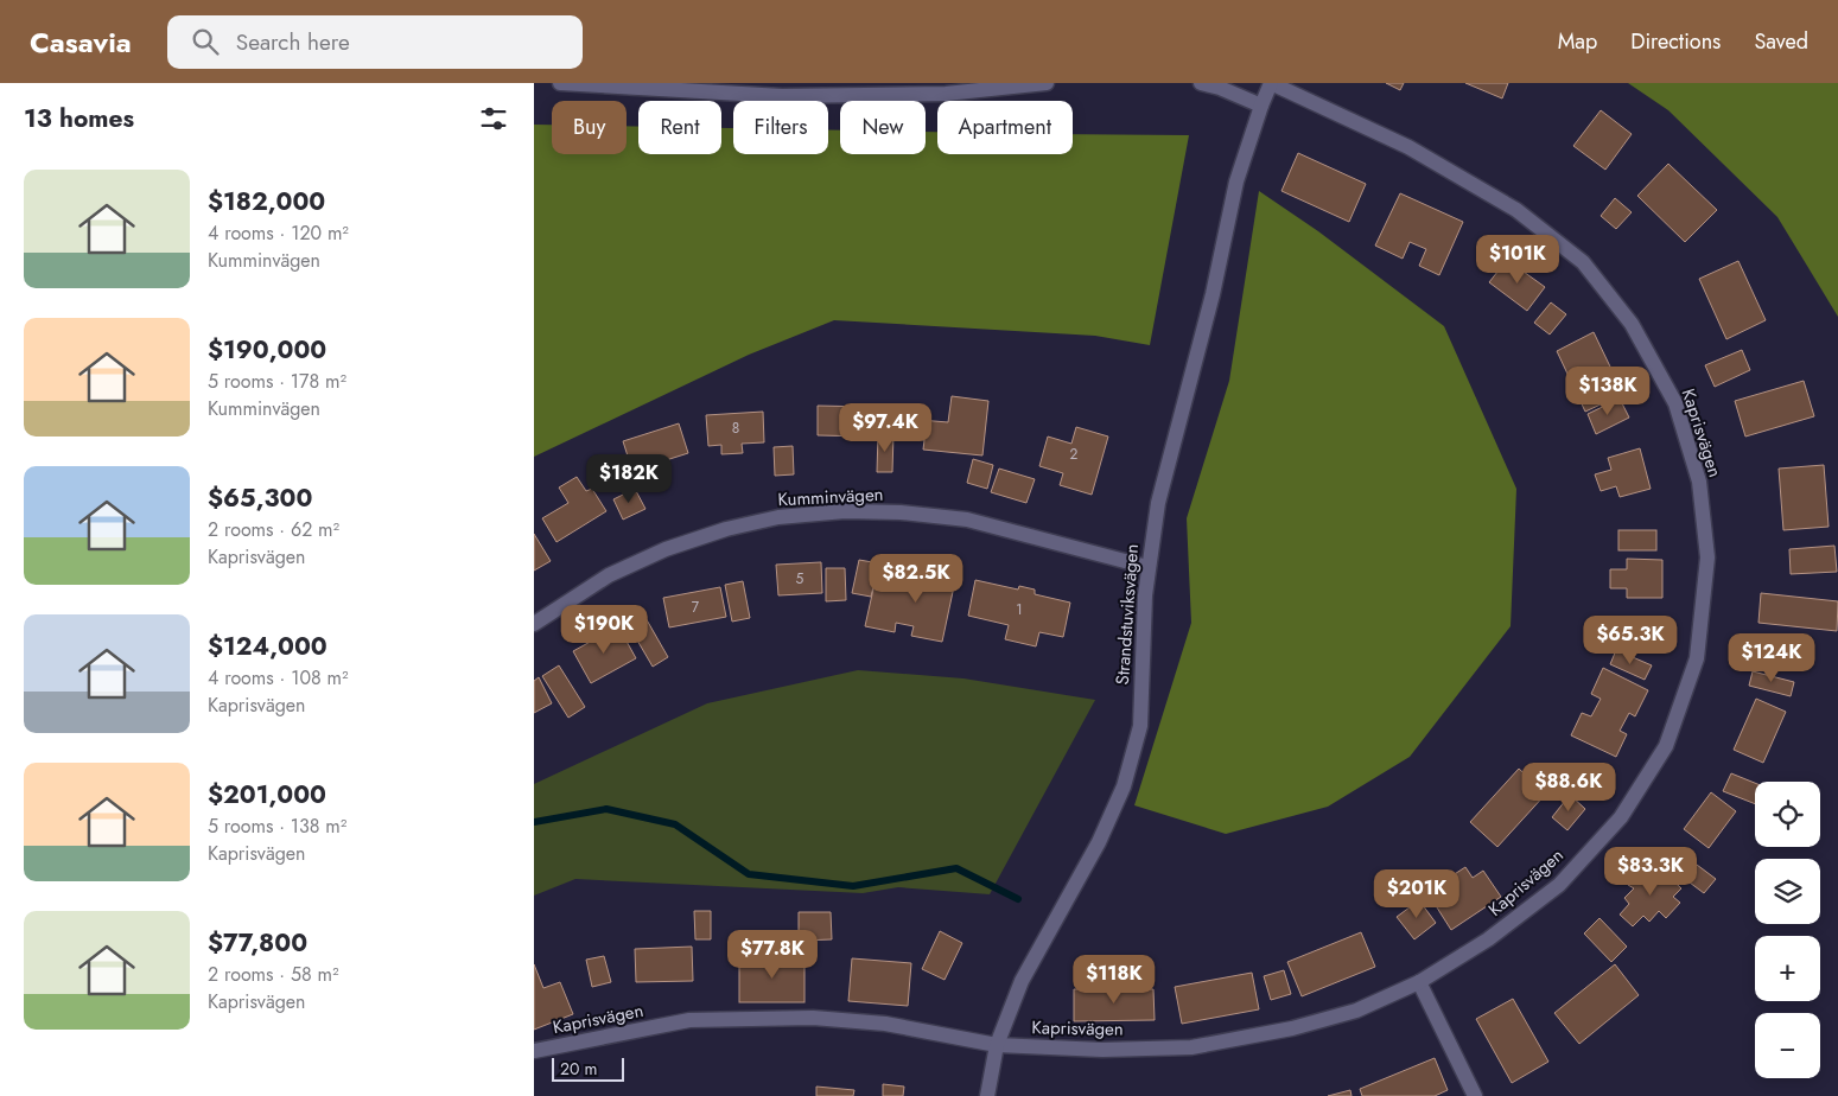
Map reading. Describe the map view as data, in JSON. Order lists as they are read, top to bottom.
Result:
{
  "streets": {
    "street": ["Kaprisvägen", "Kumminvägen", "Strandstuviksvägen"]
  },
  "crossings": [
    ["Kaprisvägen", "Strandstuviksvägen"],
    ["Kumminvägen", "Strandstuviksvägen"]
  ],
  "house_numbers": [
    "8",
    "2",
    "5",
    "7",
    "1"
  ],
  "scale_bar": "20 m",
  "page": {
    "header": "Casavia",
    "search": "Search here",
    "nav": ["Map", "Directions", "Saved"],
    "heading": "13 homes",
    "chip": [
      "Buy",
      "Rent",
      "Filters",
      "New",
      "Apartment"
    ],
    "list": [
      {
        "name": "$182,000",
        "note": "4 rooms · 120 m² · Kumminvägen"
      },
      {
        "name": "$190,000",
        "note": "5 rooms · 178 m² · Kumminvägen"
      },
      {
        "name": "$65,300",
        "note": "2 rooms · 62 m² · Kaprisvägen"
      },
      {
        "name": "$124,000",
        "note": "4 rooms · 108 m² · Kaprisvägen"
      },
      {
        "name": "$201,000",
        "note": "5 rooms · 138 m² · Kaprisvägen"
      },
      {
        "name": "$77,800",
        "note": "2 rooms · 58 m² · Kaprisvägen"
      }
    ],
    "price": [
      "$101K",
      "$138K",
      "$97.4K",
      "$182K",
      "$82.5K",
      "$190K",
      "$65.3K",
      "$124K",
      "$88.6K",
      "$83.3K",
      "$201K",
      "$77.8K",
      "$118K"
    ],
    "map_buttons": ["+", "−"],
    "scale": "20 m"
  }
}
